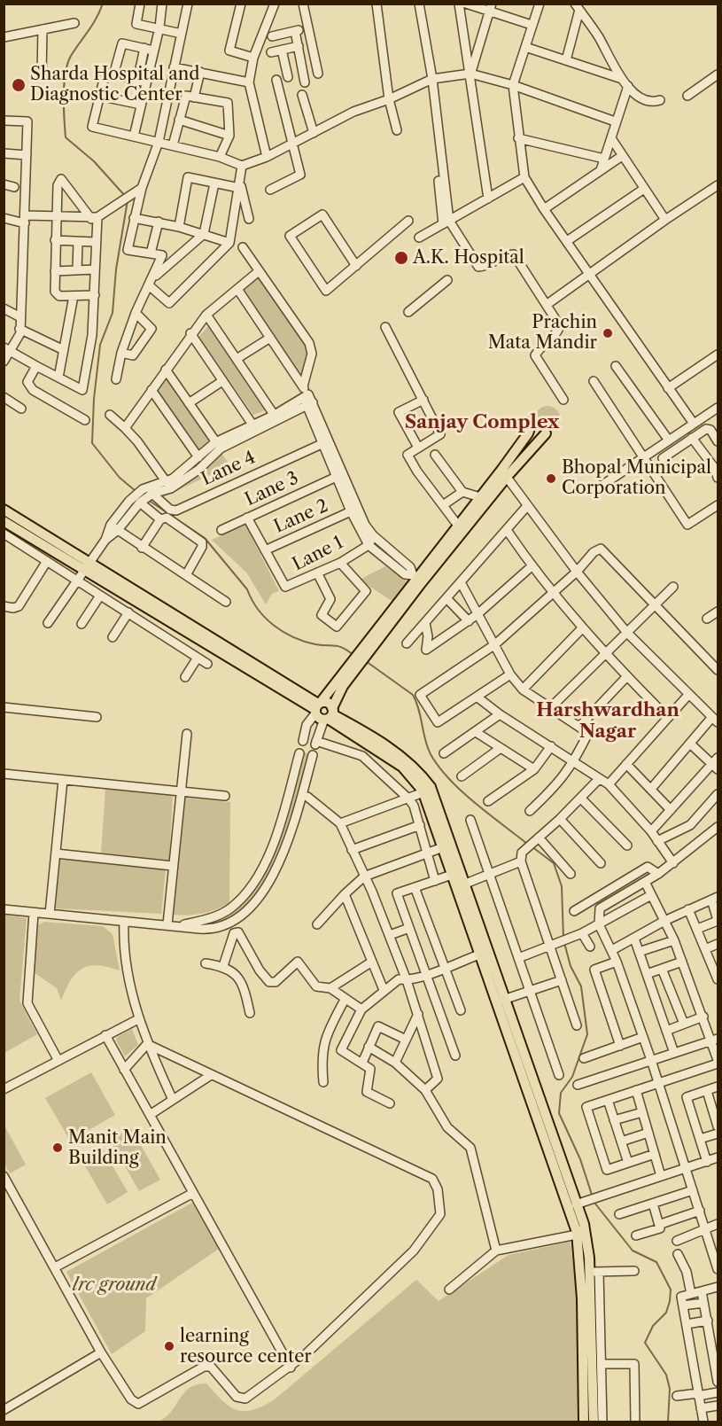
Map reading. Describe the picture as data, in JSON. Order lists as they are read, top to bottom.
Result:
{
  "streets": {
    "street": [
      "Lane 4",
      "Lane 3",
      "Lane 2",
      "Lane 1"
    ]
  },
  "crossings": [
    ["Lane 3", "Lane 1"],
    ["Lane 2", "Lane 1"]
  ],
  "districts": ["Sanjay Complex", "Harshwardhan Nagar"],
  "parks": ["lrc ground"],
  "places": [
    "Sharda Hospital and Diagnostic Center",
    "A.K. Hospital",
    "Prachin Mata Mandir",
    "Bhopal Municipal Corporation",
    "Manit Main Building",
    "learning resource center"
  ]
}
